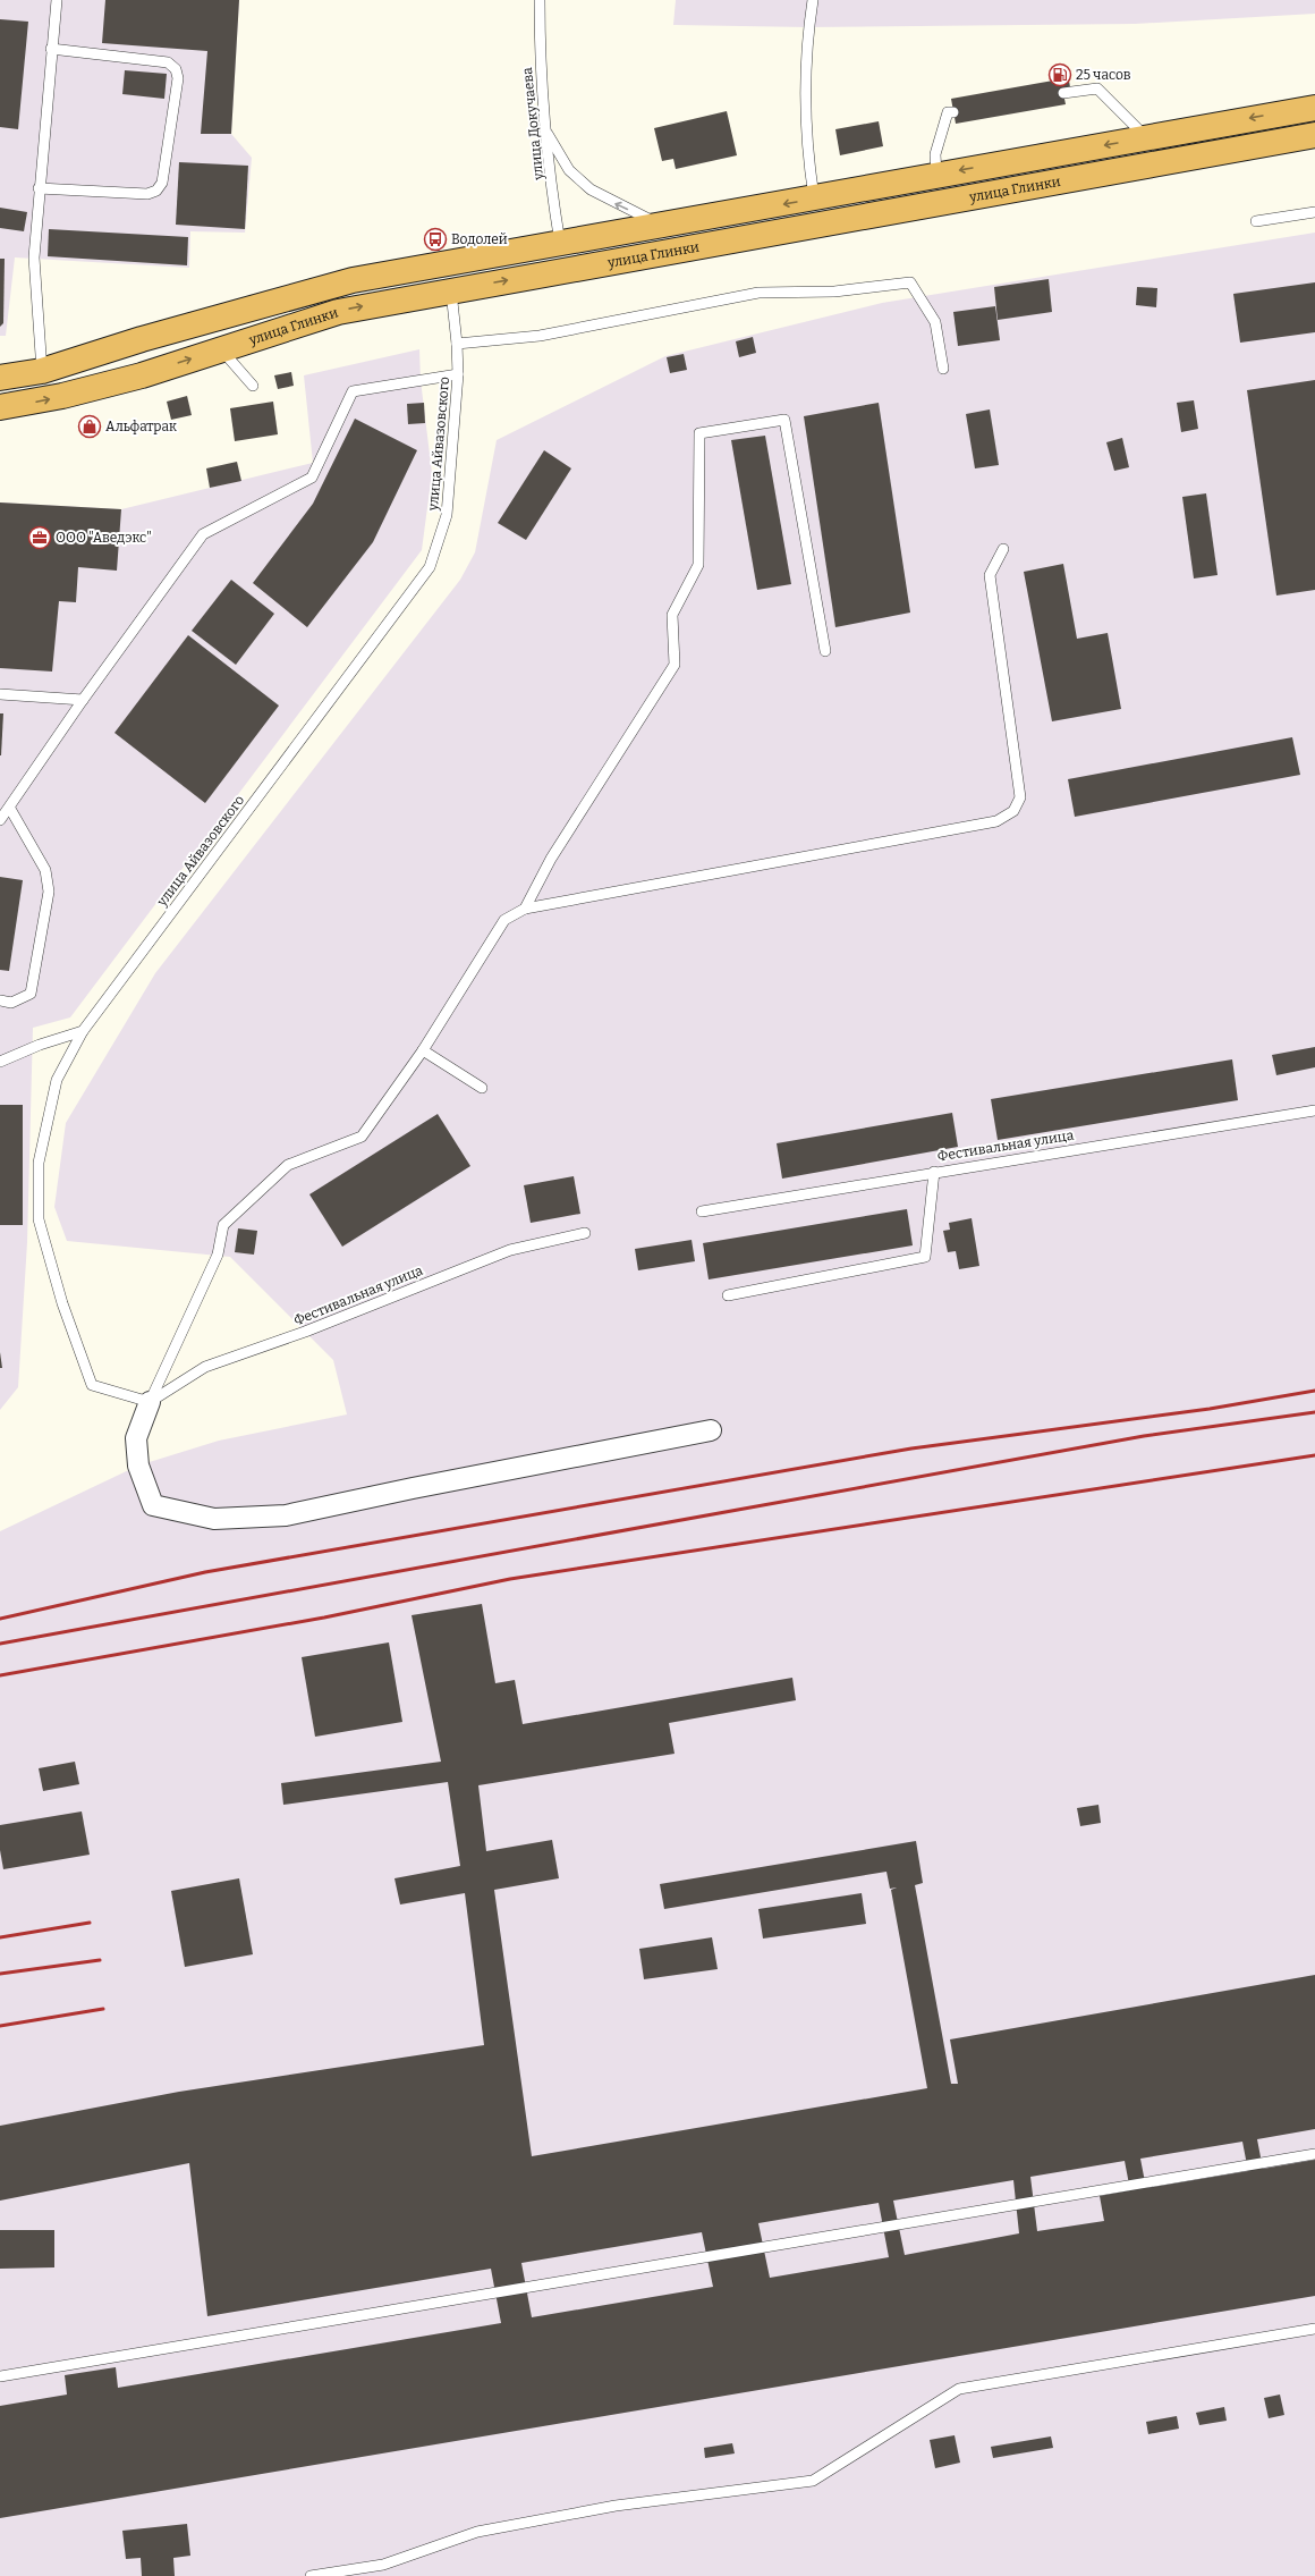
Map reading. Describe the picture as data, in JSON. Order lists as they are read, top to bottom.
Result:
{
  "streets": {
    "highway": ["улица Глинки"],
    "lane": ["улица Докучаева", "улица Айвазовского", "Фестивальная улица"]
  },
  "crossings": [
    ["улица Докучаева", "улица Глинки"],
    ["улица Глинки", "улица Айвазовского"],
    ["улица Айвазовского", "Фестивальная улица"]
  ],
  "places": {
    "fuel station": ["25 часов"],
    "bus stop": ["Водолей"],
    "shop": ["Альфатрак"],
    "office": ["ООО \"Аведэкс\""]
  }
}
